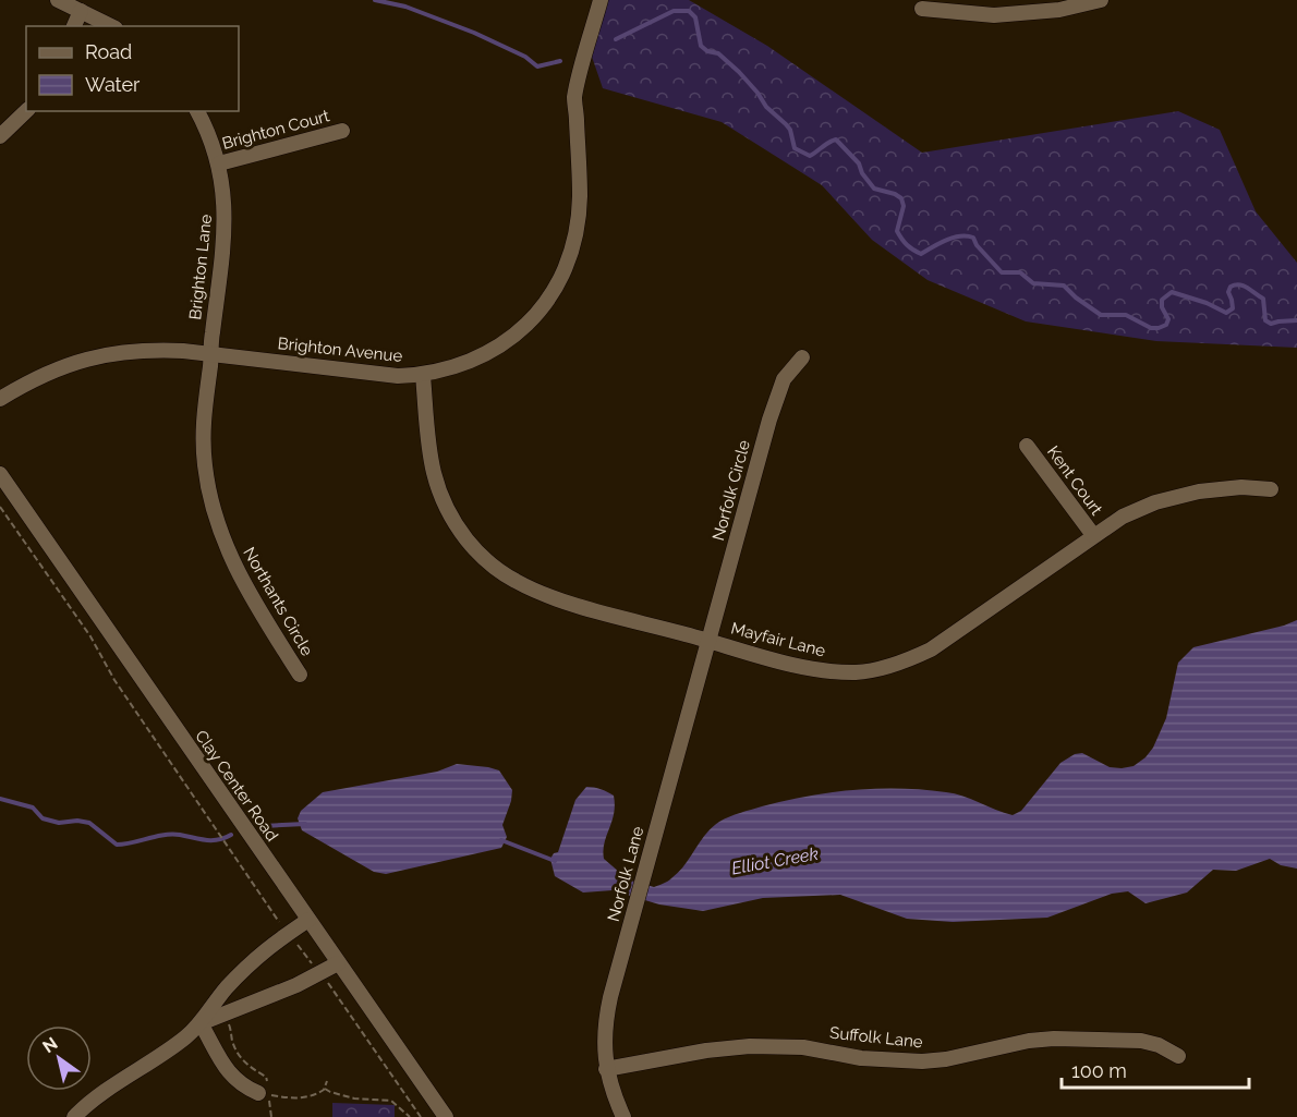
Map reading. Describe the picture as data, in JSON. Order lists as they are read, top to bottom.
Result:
{
  "streets": {
    "street": [
      "Brighton Court",
      "Brighton Lane",
      "Brighton Avenue",
      "Kent Court",
      "Norfolk Circle",
      "Northants Circle",
      "Mayfair Lane",
      "Clay Center Road",
      "Norfolk Lane",
      "Suffolk Lane"
    ]
  },
  "crossings": [
    ["Brighton Court", "Brighton Lane"],
    ["Brighton Lane", "Brighton Avenue"],
    ["Brighton Lane", "Northants Circle"],
    ["Brighton Avenue", "Northants Circle"],
    ["Brighton Avenue", "Mayfair Lane"],
    ["Kent Court", "Mayfair Lane"],
    ["Norfolk Circle", "Mayfair Lane"],
    ["Norfolk Circle", "Norfolk Lane"],
    ["Mayfair Lane", "Norfolk Lane"],
    ["Norfolk Lane", "Suffolk Lane"]
  ],
  "water": ["Elliot Creek"],
  "legend": ["Road", "Water"],
  "scale_bar": "100 m",
  "north": "top left"
}
